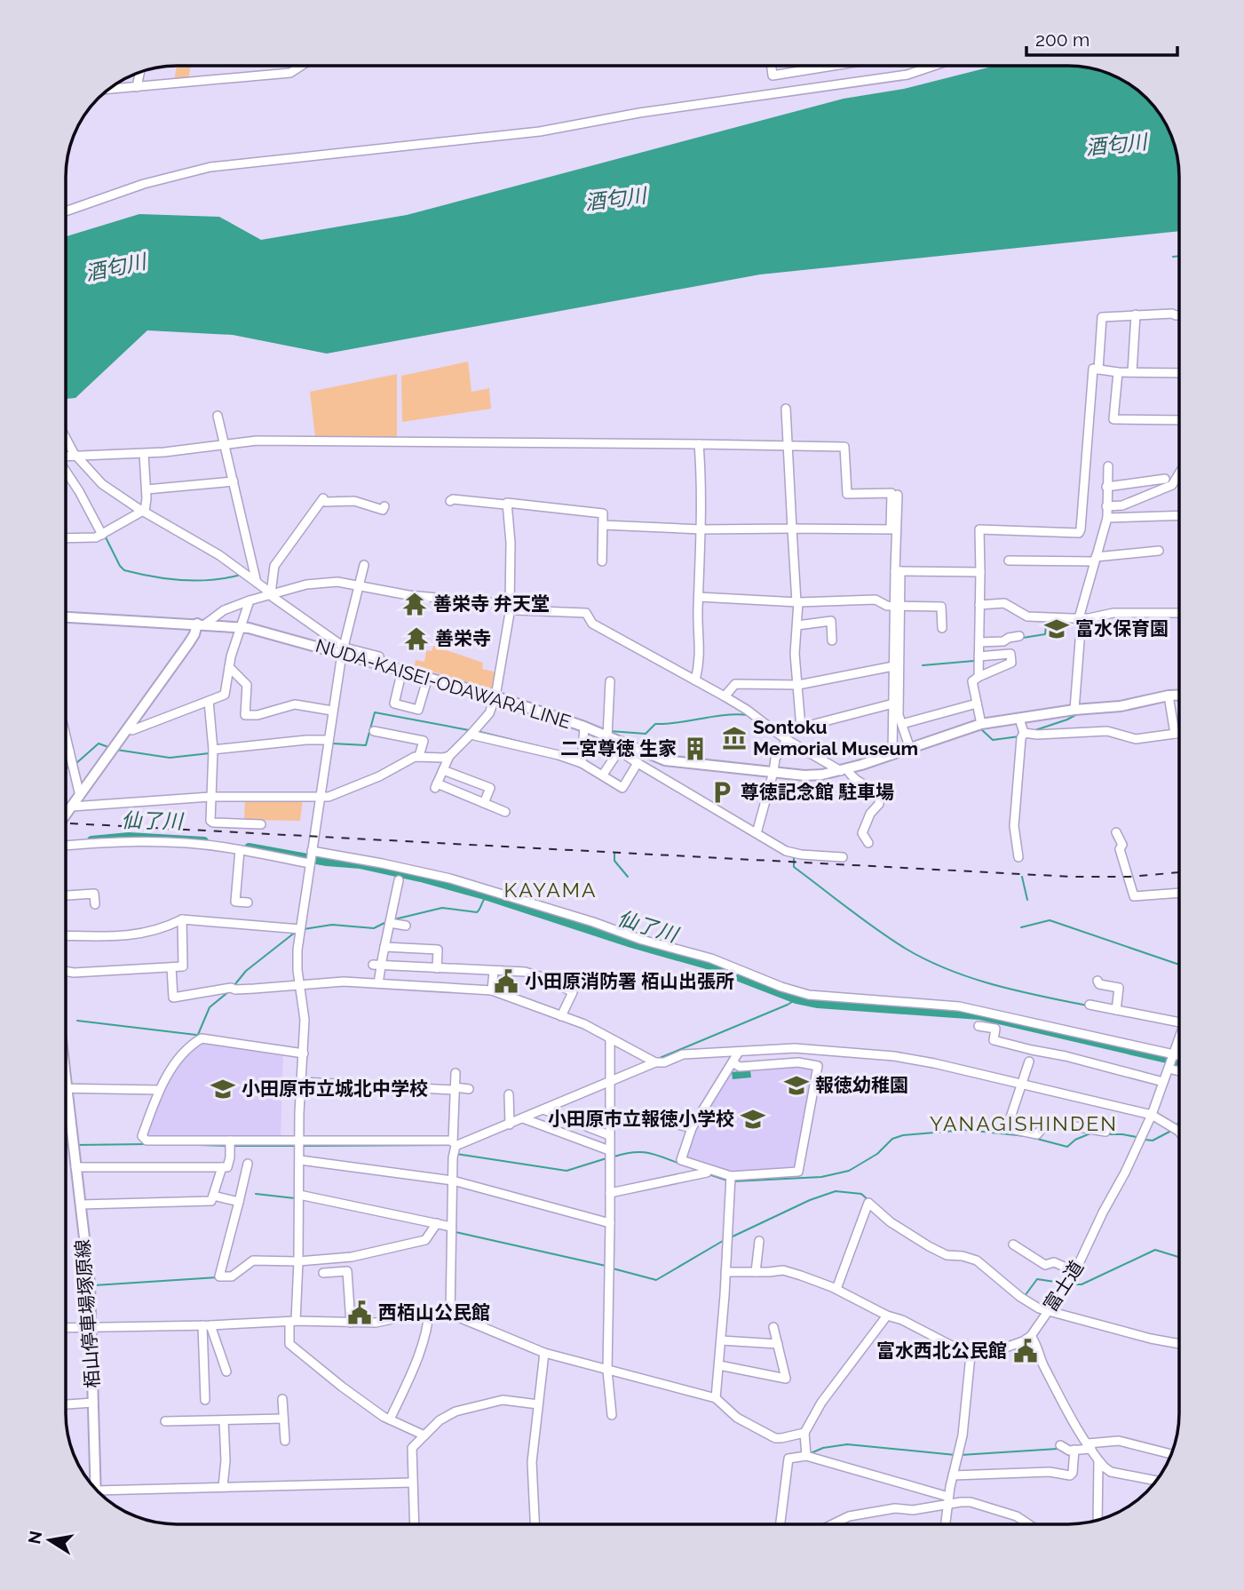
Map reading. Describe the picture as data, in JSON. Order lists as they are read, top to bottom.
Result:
{
  "streets": {
    "main road": ["NUDA-KAISEI-ODAWARA LINE", "栢山停車場塚原線"],
    "street": ["富士道"]
  },
  "districts": ["KAYAMA", "YANAGISHINDEN"],
  "water": ["酒匂川", "仙了川"],
  "places": {
    "temple": ["善栄寺 弁天堂", "善栄寺"],
    "school or university": [
      "富水保育園",
      "報徳幼稚園",
      "小田原市立城北中学校",
      "小田原市立報徳小学校"
    ],
    "museum": ["Sontoku Memorial Museum"],
    "building": ["二宮尊徳 生家"],
    "parking": ["尊徳記念館 駐車場"],
    "public building": ["小田原消防署 栢山出張所", "西栢山公民館", "富水西北公民館"]
  },
  "scale_bar": "200 m",
  "north": "left"
}
